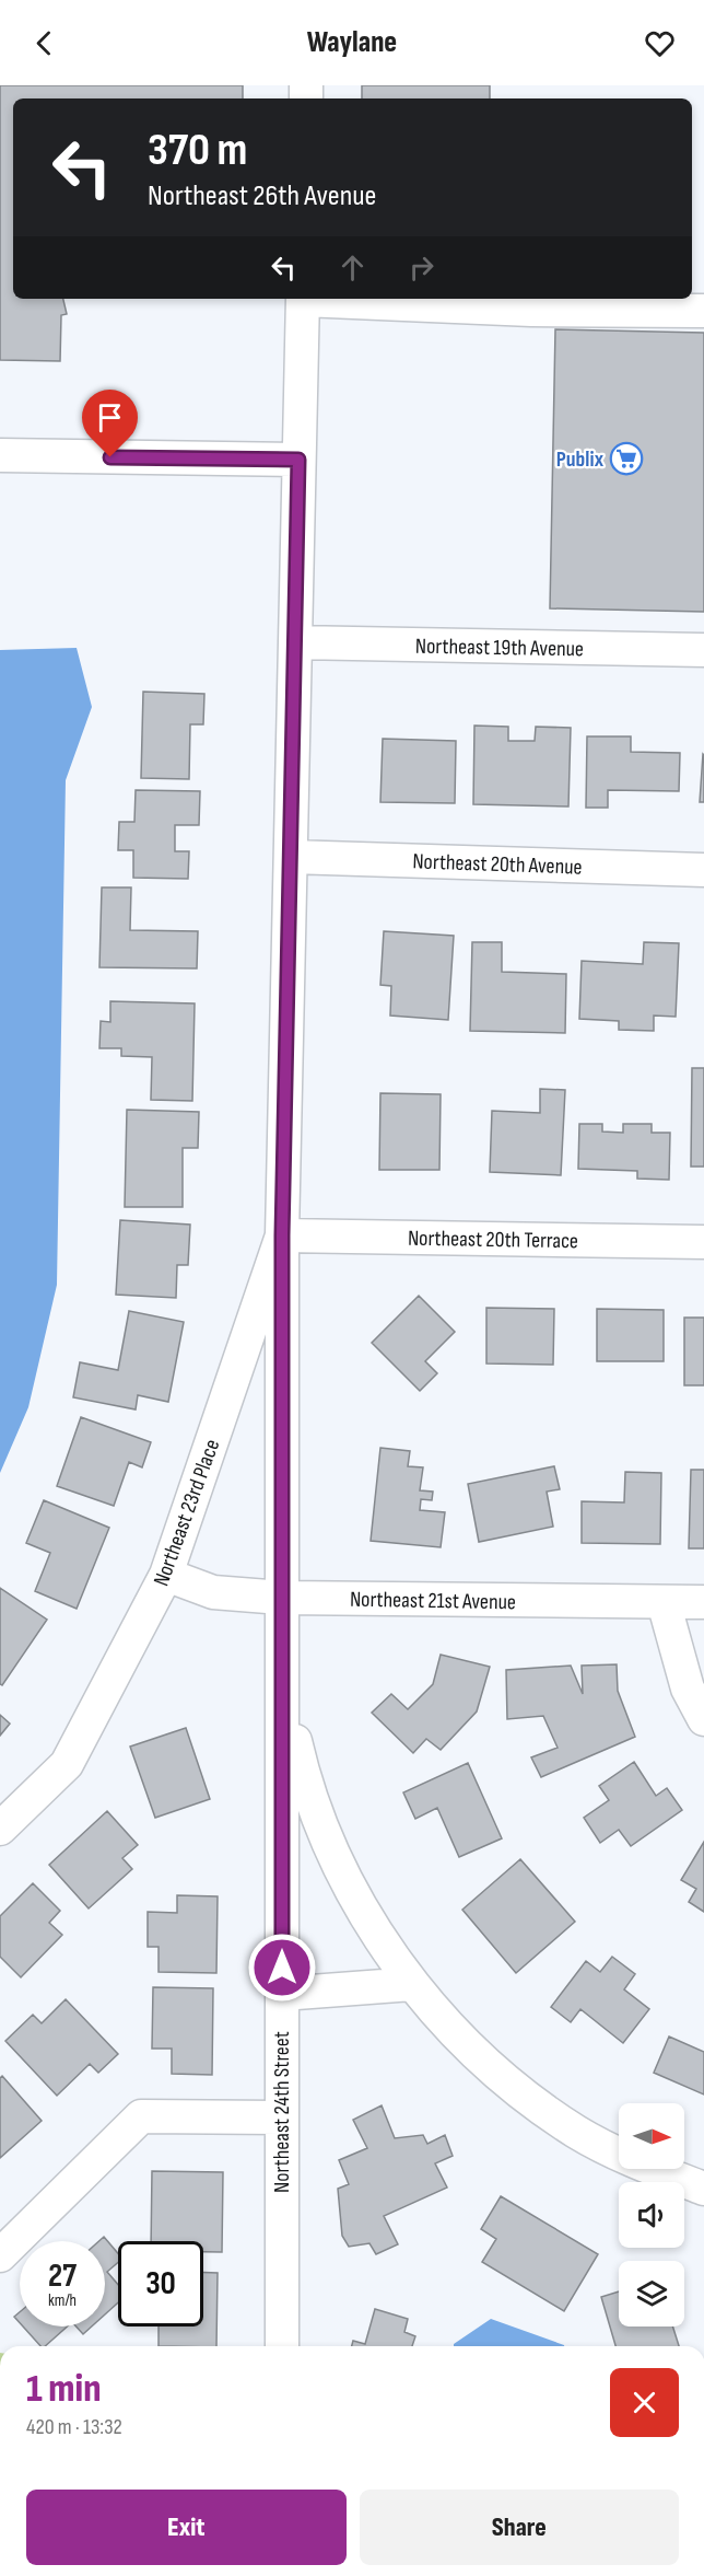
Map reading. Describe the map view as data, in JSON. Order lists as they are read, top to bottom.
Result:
{
  "streets": {
    "street": [
      "Northeast 19th Avenue",
      "Northeast 20th Avenue",
      "Northeast 20th Terrace",
      "Northeast 23rd Place",
      "Northeast 21st Avenue",
      "Northeast 24th Street"
    ]
  },
  "crossings": [
    ["Northeast 19th Avenue", "Northeast 24th Street"],
    ["Northeast 20th Avenue", "Northeast 24th Street"],
    ["Northeast 20th Terrace", "Northeast 23rd Place"],
    ["Northeast 20th Terrace", "Northeast 24th Street"],
    ["Northeast 23rd Place", "Northeast 21st Avenue"],
    ["Northeast 23rd Place", "Northeast 24th Street"],
    ["Northeast 21st Avenue", "Northeast 24th Street"]
  ],
  "places": {
    "supermarket": ["Publix"]
  },
  "north": "right",
  "page": {
    "header": "Waylane",
    "turn": ["370 m", "Northeast 26th Avenue"],
    "speed": "27 km/h",
    "limit": "30",
    "heading": ["1 min", "420 m · 13:32"],
    "buttons": ["Exit", "Share"]
  }
}
